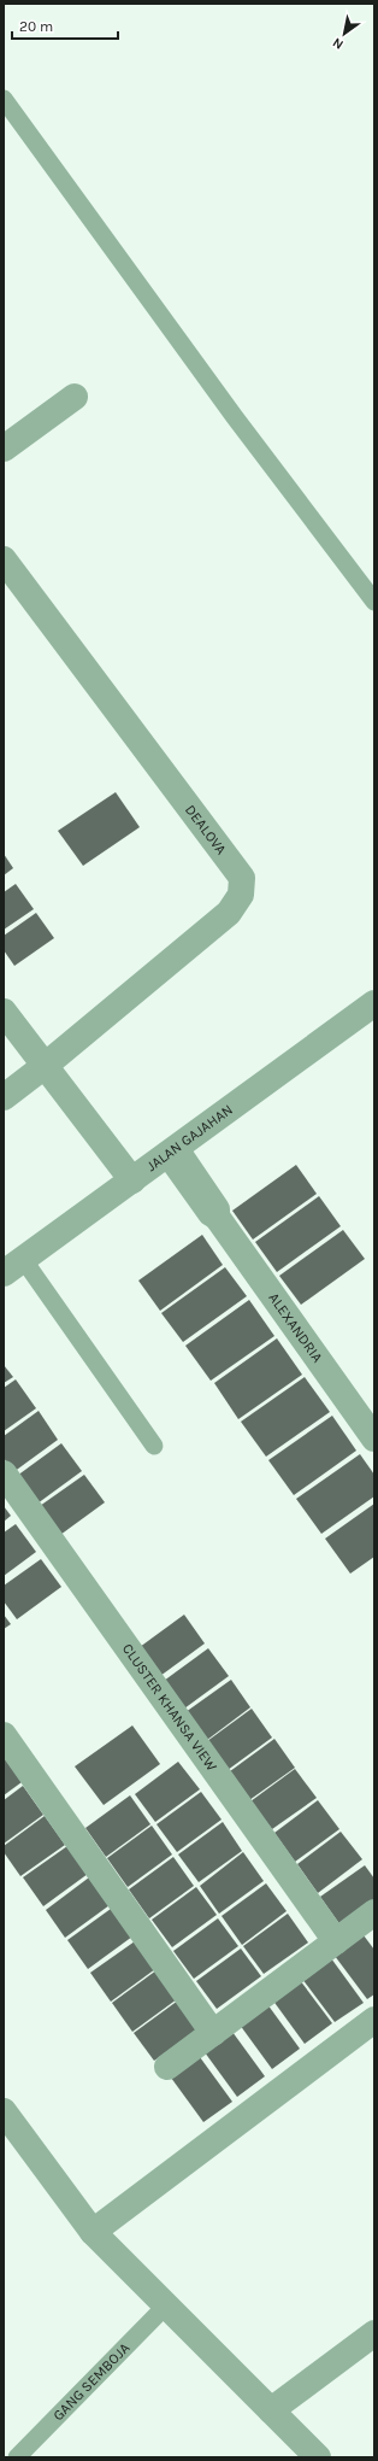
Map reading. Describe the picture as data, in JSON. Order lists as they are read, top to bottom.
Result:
{
  "streets": {
    "street": [
      "DEALOVA",
      "JALAN GAJAHAN",
      "ALEXANDRIA",
      "CLUSTER KHANSA VIEW"
    ],
    "lane": ["GANG SEMBOJA"]
  },
  "crossings": [
    ["JALAN GAJAHAN", "ALEXANDRIA"]
  ],
  "scale_bar": "20 m",
  "north": "bottom left"
}
